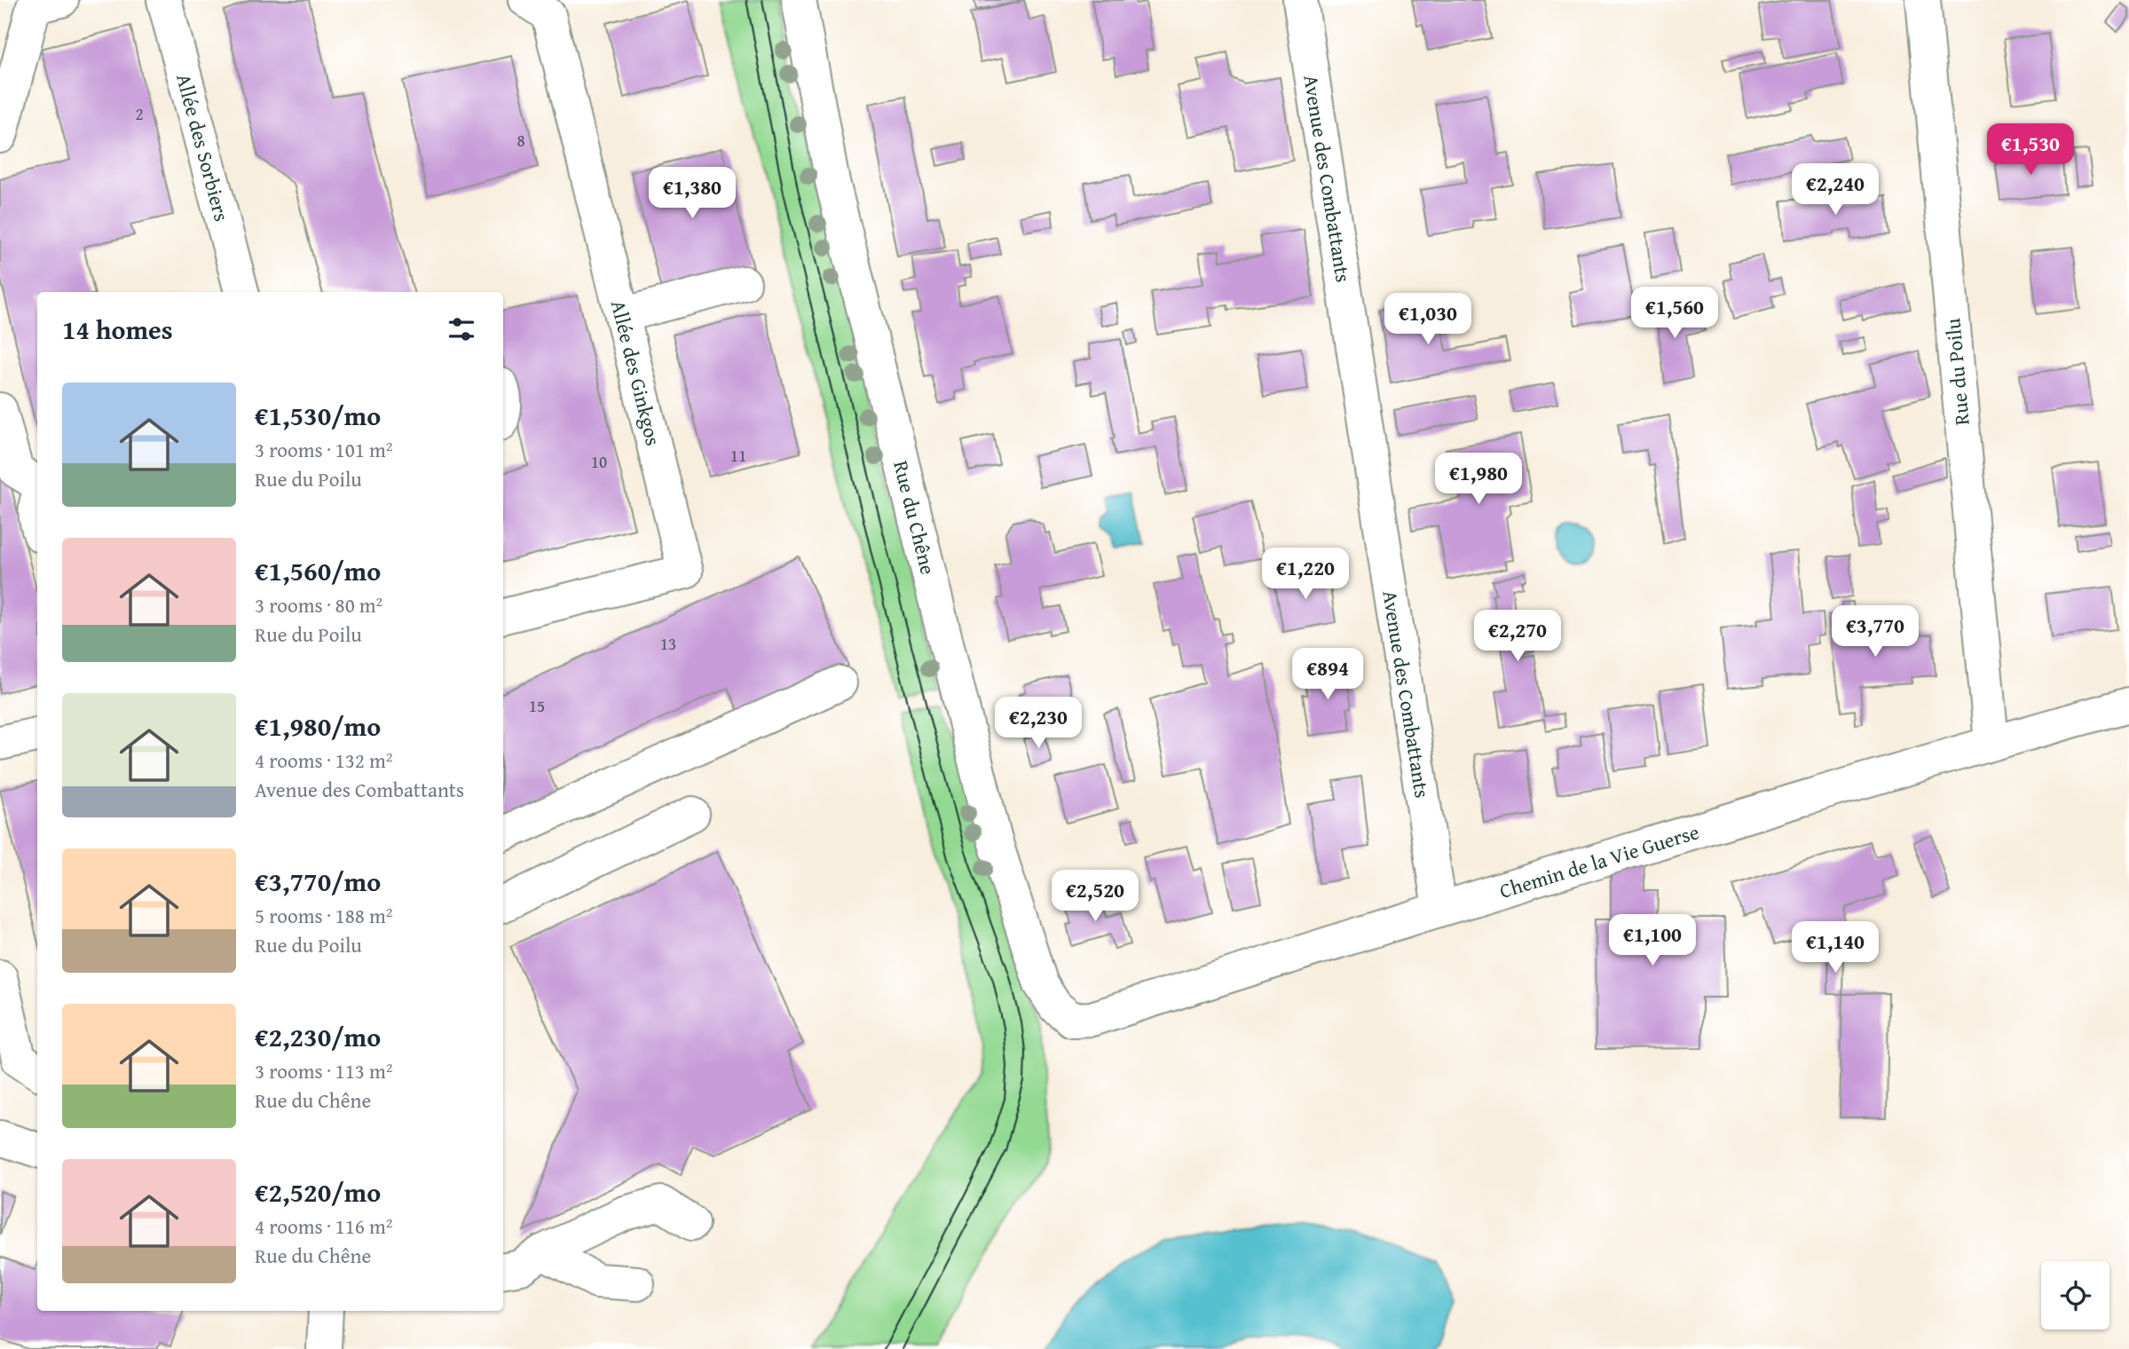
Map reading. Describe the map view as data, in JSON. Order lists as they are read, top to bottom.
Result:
{
  "streets": {
    "street": [
      "Allée des Sorbiers",
      "Avenue des Combattants",
      "Rue du Poilu",
      "Allée des Ginkgos",
      "Rue du Chêne",
      "Chemin de la Vie Guerse"
    ]
  },
  "crossings": [
    ["Avenue des Combattants", "Chemin de la Vie Guerse"],
    ["Rue du Poilu", "Chemin de la Vie Guerse"],
    ["Rue du Chêne", "Chemin de la Vie Guerse"]
  ],
  "house_numbers": [
    "2",
    "8",
    "11",
    "10",
    "13",
    "15"
  ],
  "page": {
    "price": [
      "€1,530",
      "€2,240",
      "€1,380",
      "€1,560",
      "€1,030",
      "€1,980",
      "€1,220",
      "€3,770",
      "€2,270",
      "€894",
      "€2,230",
      "€2,520",
      "€1,100",
      "€1,140"
    ],
    "heading": "14 homes",
    "list": [
      {
        "name": "€1,530/mo",
        "note": "3 rooms · 101 m² · Rue du Poilu"
      },
      {
        "name": "€1,560/mo",
        "note": "3 rooms · 80 m² · Rue du Poilu"
      },
      {
        "name": "€1,980/mo",
        "note": "4 rooms · 132 m² · Avenue des Combattants"
      },
      {
        "name": "€3,770/mo",
        "note": "5 rooms · 188 m² · Rue du Poilu"
      },
      {
        "name": "€2,230/mo",
        "note": "3 rooms · 113 m² · Rue du Chêne"
      },
      {
        "name": "€2,520/mo",
        "note": "4 rooms · 116 m² · Rue du Chêne"
      }
    ]
  }
}
